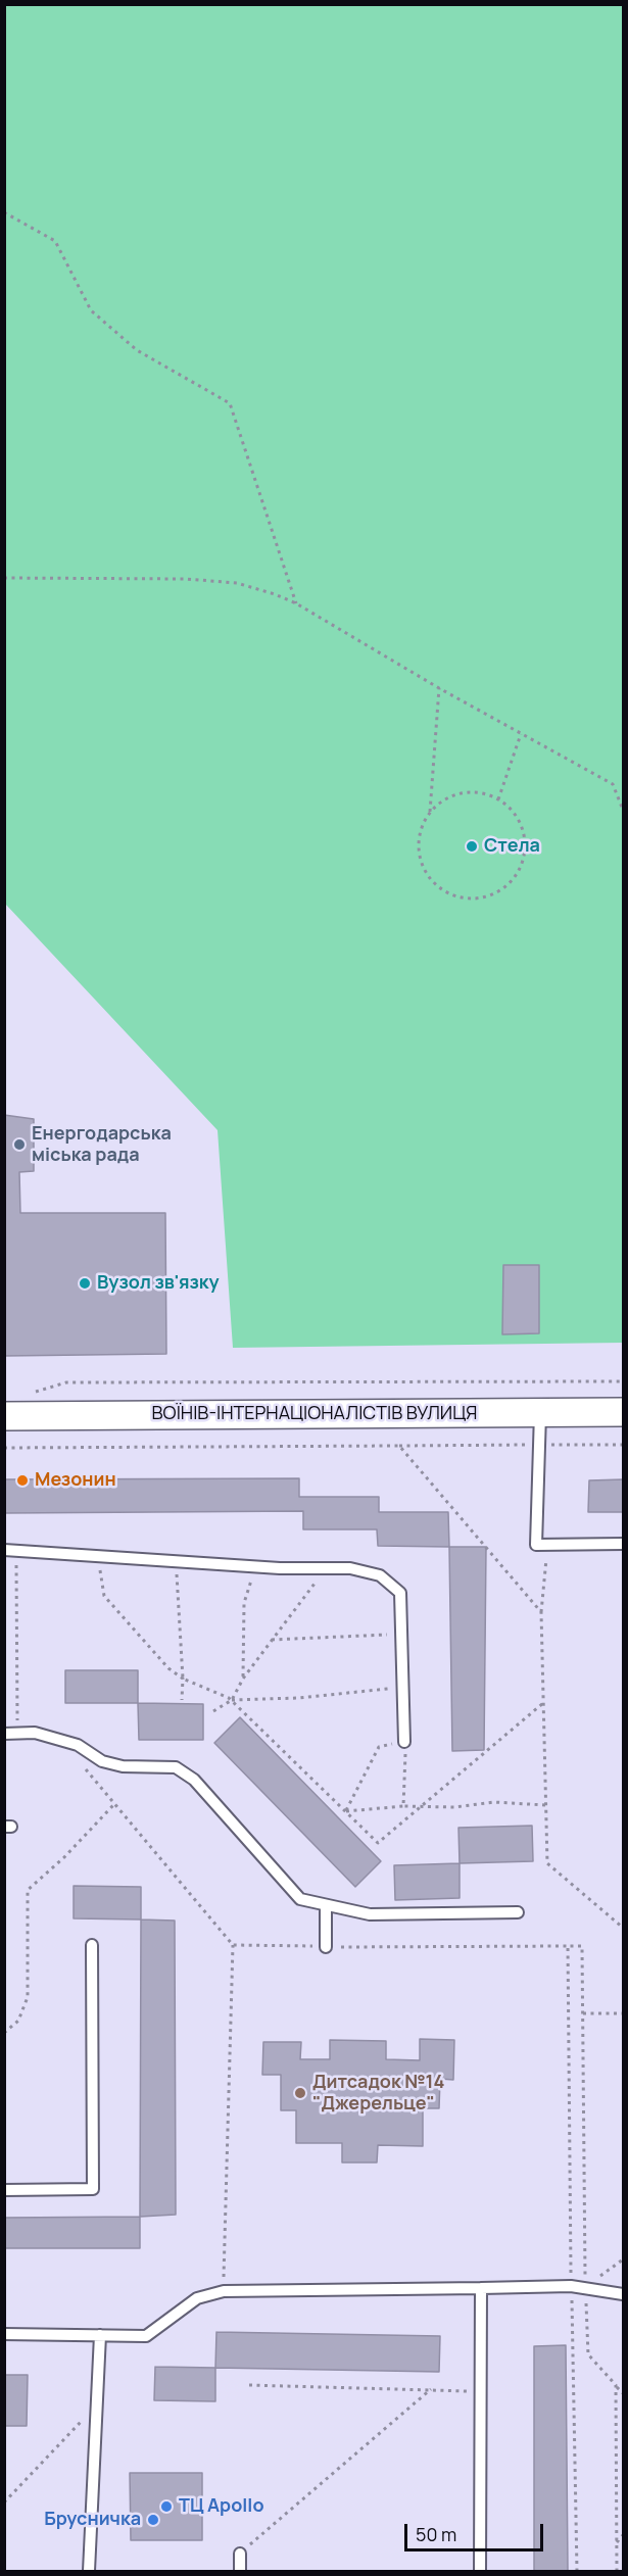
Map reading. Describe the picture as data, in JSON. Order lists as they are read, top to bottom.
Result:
{
  "streets": {
    "street": ["ВОЇНІВ-ІНТЕРНАЦІОНАЛІСТІВ ВУЛИЦЯ"]
  },
  "places": [
    "Стела",
    "Енергодарська міська рада",
    "Вузол зв'язку",
    "Мезонин",
    "Дитсадок №14 \"Джерельце\"",
    "ТЦ Apollo",
    "Брусничка"
  ],
  "scale_bar": "50 m"
}
